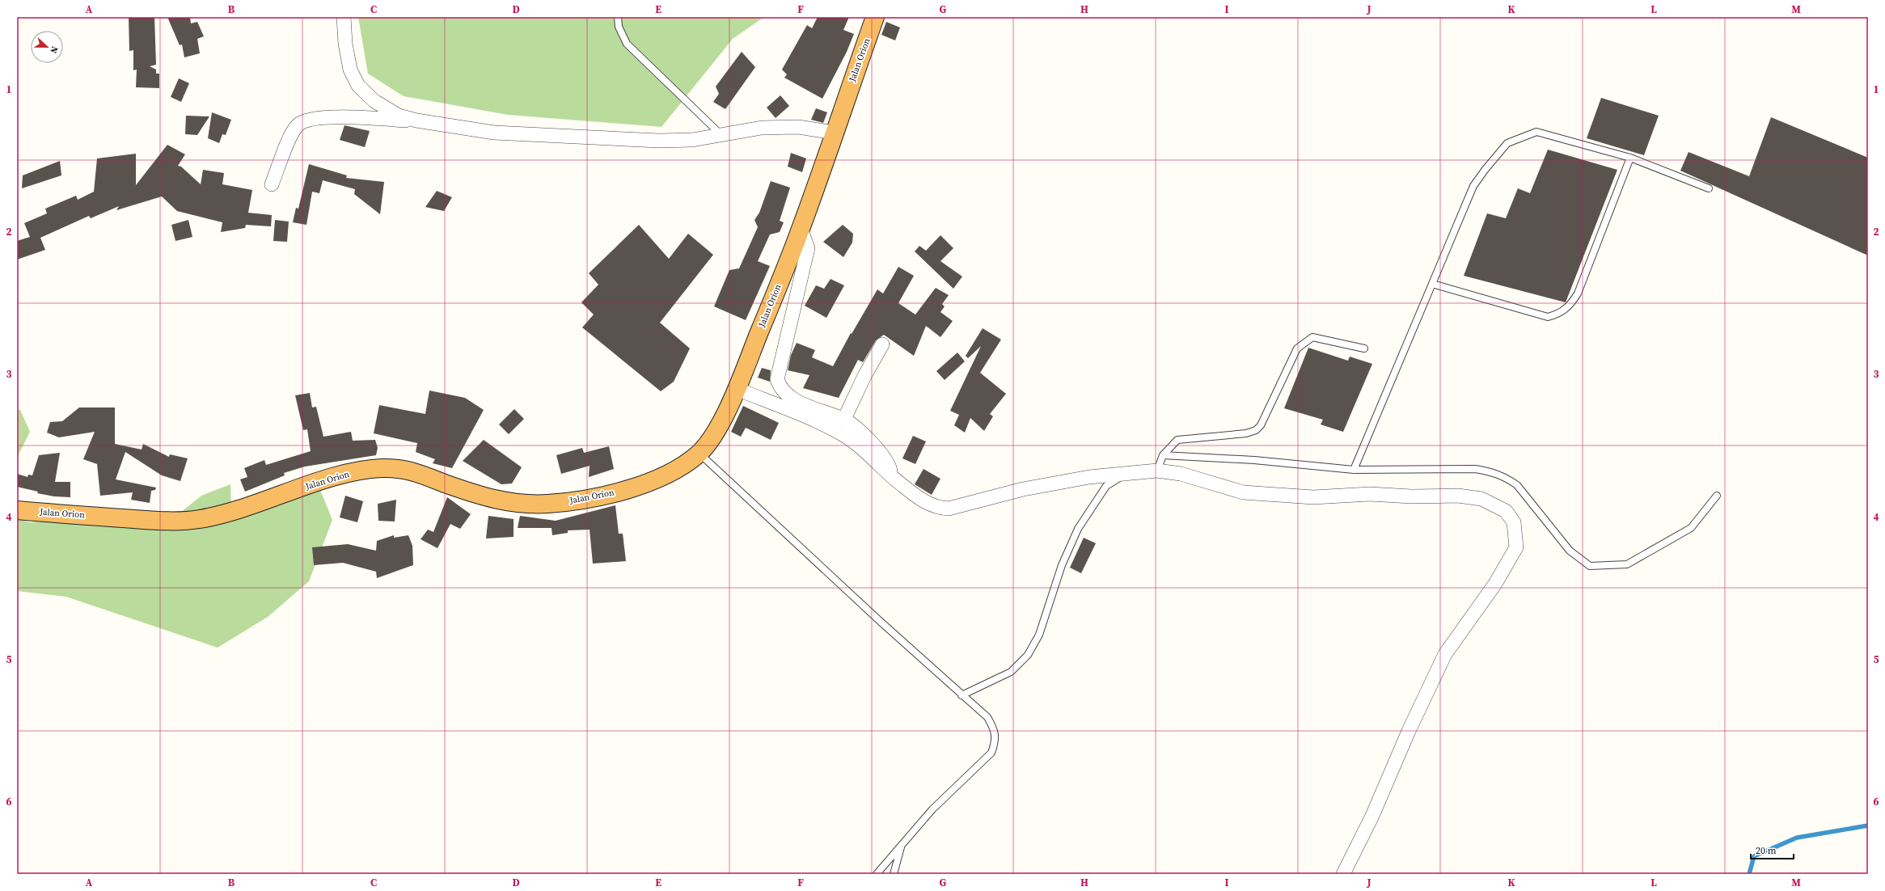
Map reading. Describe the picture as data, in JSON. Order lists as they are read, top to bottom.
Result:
{
  "streets": {
    "highway": ["Jalan Orion"]
  },
  "scale_bar": "20 m",
  "north": "right",
  "grid": {
    "columns": [
      "A",
      "B",
      "C",
      "D",
      "E",
      "F",
      "G",
      "H",
      "I",
      "J",
      "K",
      "L",
      "M"
    ],
    "rows": [
      "1",
      "2",
      "3",
      "4",
      "5",
      "6"
    ]
  }
}
